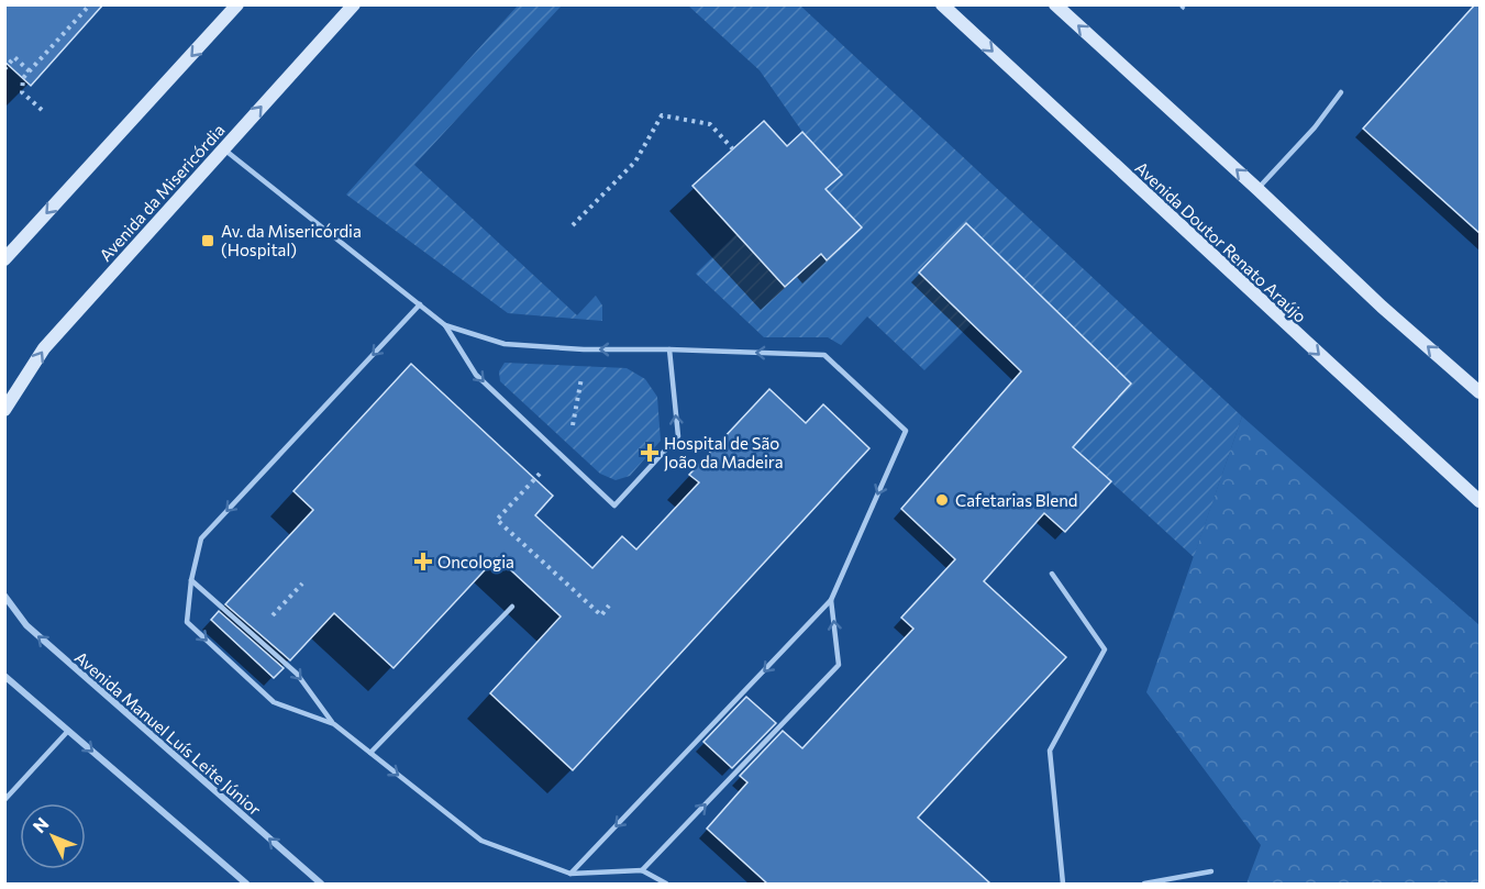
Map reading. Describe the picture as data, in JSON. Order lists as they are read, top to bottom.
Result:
{
  "streets": {
    "main road": ["Avenida da Misericórdia", "Avenida Doutor Renato Araújo"],
    "street": ["Avenida Manuel Luís Leite Júnior"]
  },
  "places": {
    "transit": ["Av. da Misericórdia (Hospital)"],
    "health": ["Hospital de São João da Madeira", "Oncologia"],
    "other": ["Cafetarias Blend"]
  },
  "north": "top left"
}
